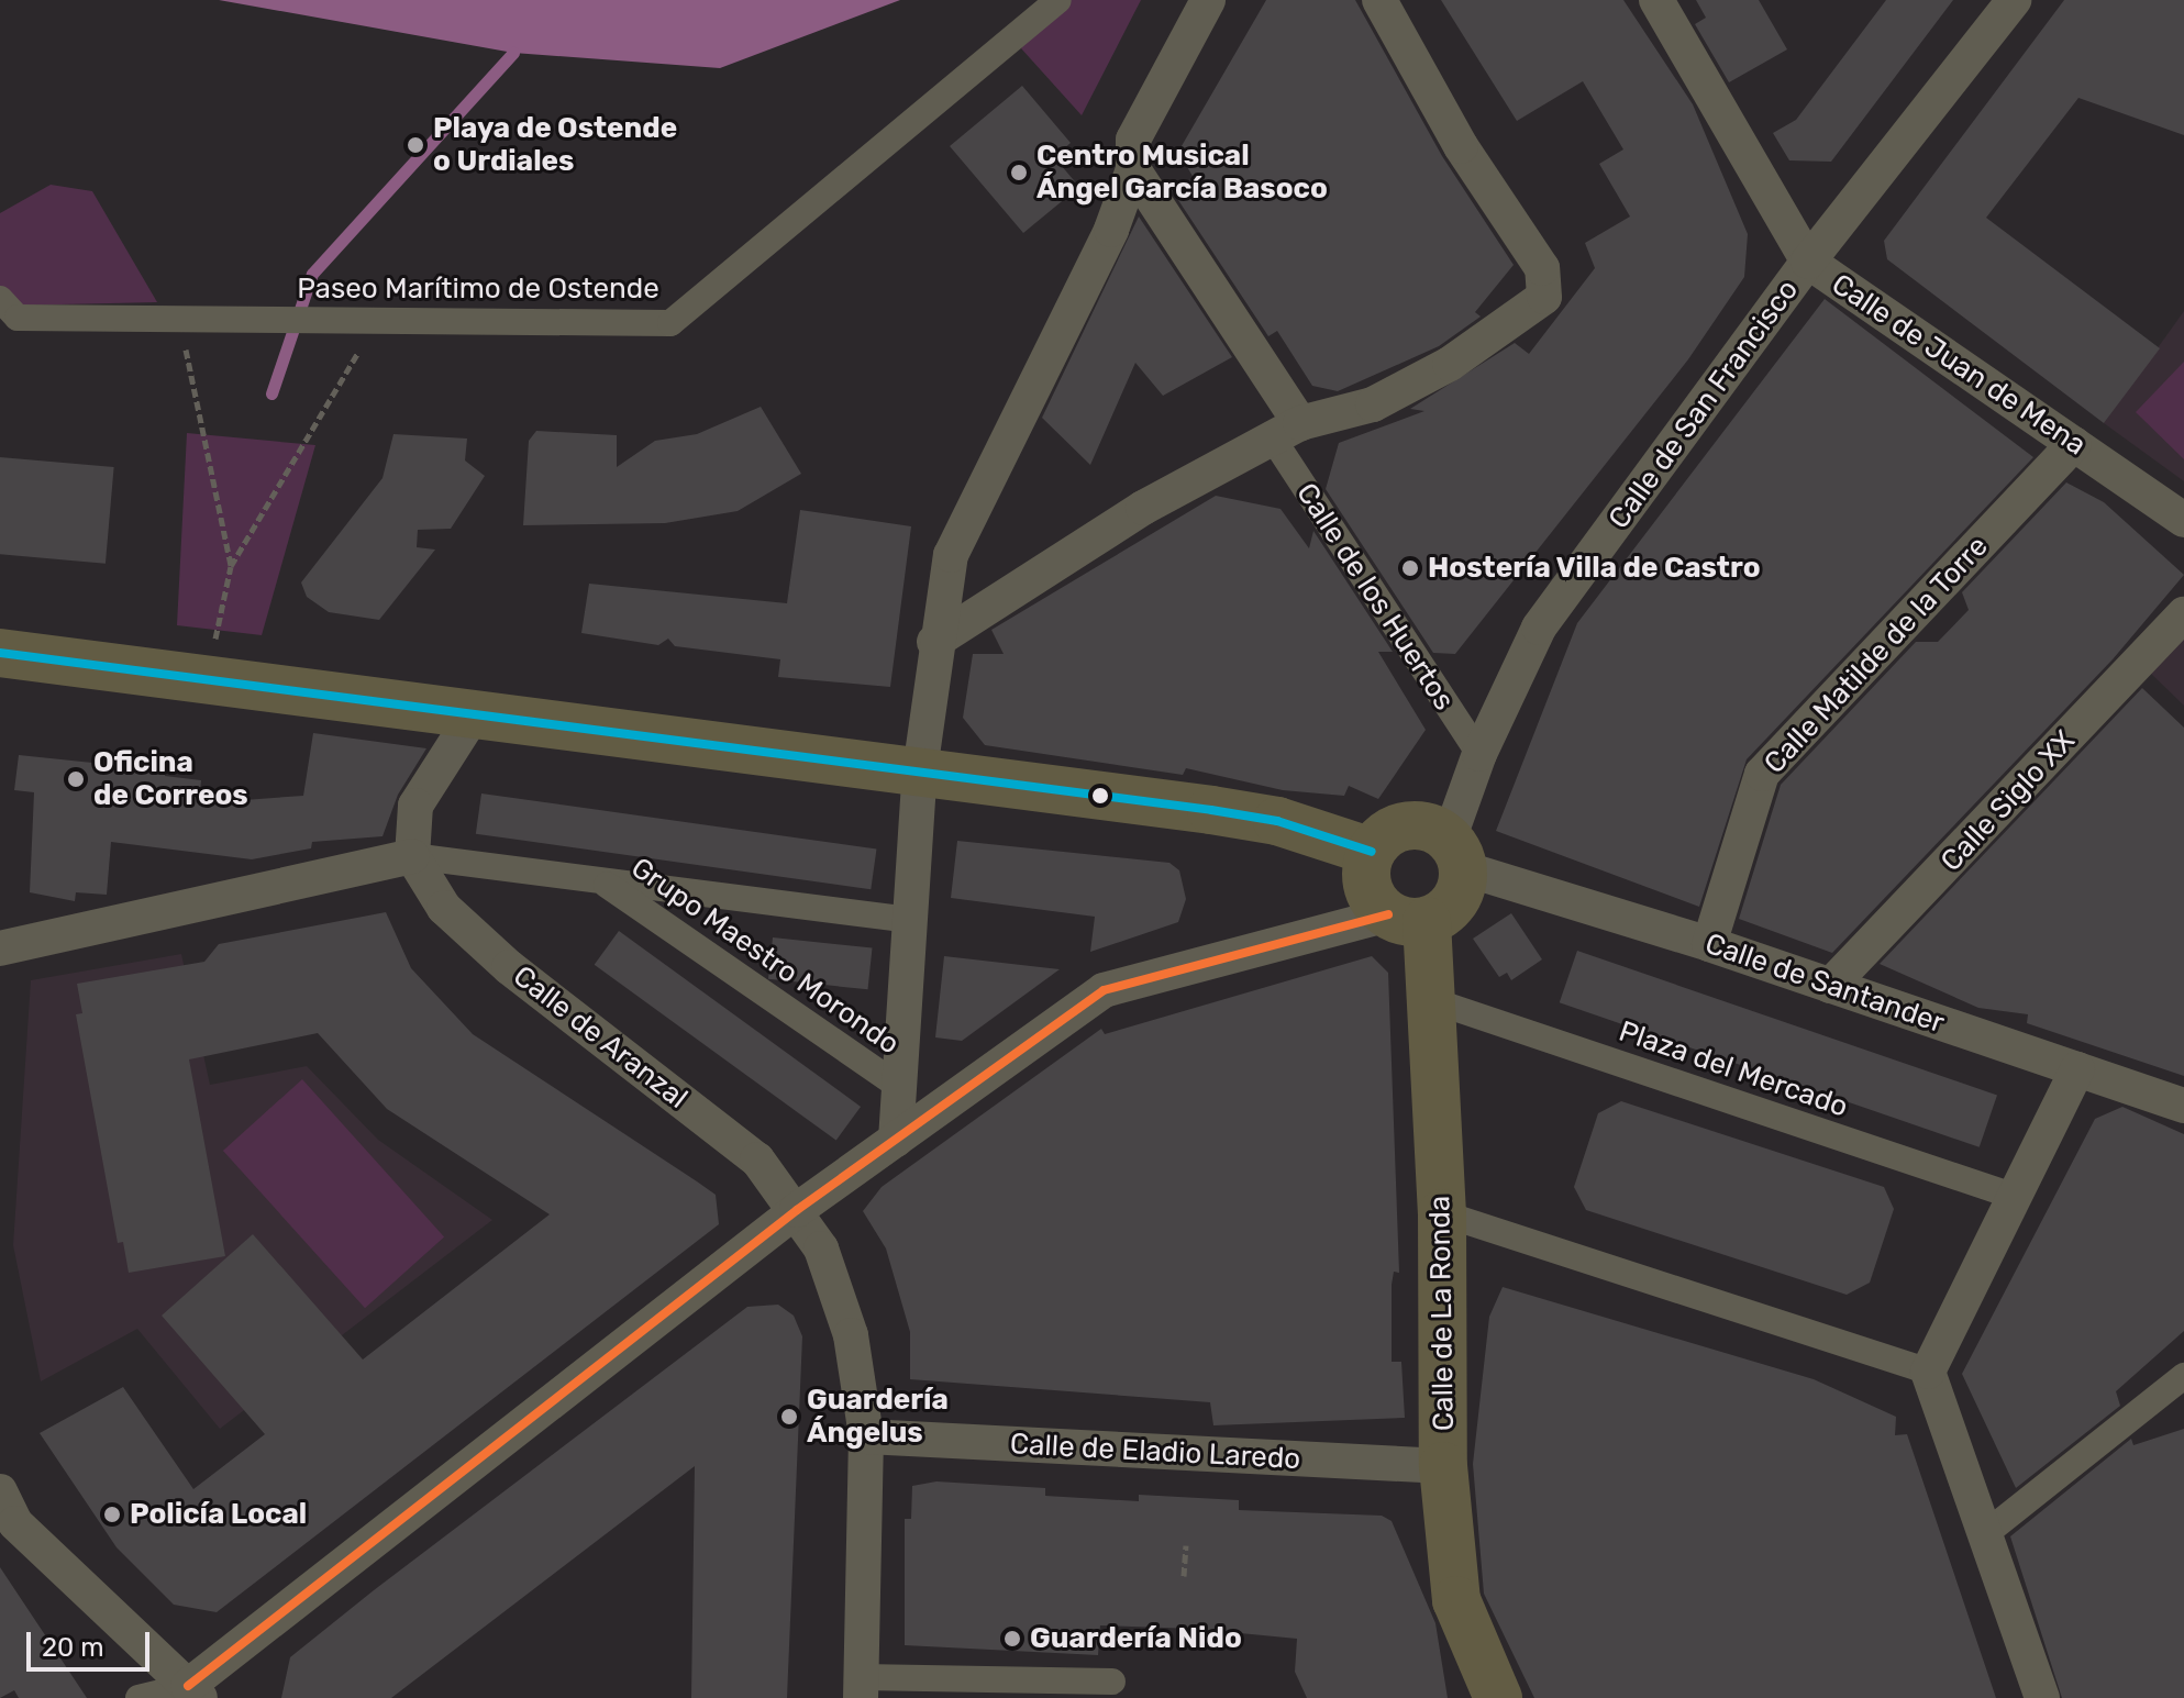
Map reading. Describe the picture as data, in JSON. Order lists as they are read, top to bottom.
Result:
{
  "streets": {
    "highway": ["Calle de La Ronda"],
    "street": [
      "Paseo Marítimo de Ostende",
      "Calle de Juan de Mena",
      "Calle de San Francisco",
      "Calle de los Huertos",
      "Calle Matilde de la Torre",
      "Calle Siglo XX",
      "Grupo Maestro Morondo",
      "Calle de Santander",
      "Calle de Aranzal",
      "Plaza del Mercado",
      "Calle de Eladio Laredo"
    ]
  },
  "crossings": [
    ["Calle de Juan de Mena", "Calle de San Francisco"],
    ["Calle de Juan de Mena", "Calle Matilde de la Torre"],
    ["Calle de San Francisco", "Calle de los Huertos"],
    ["Calle de San Francisco", "Calle de Santander"],
    ["Calle de San Francisco", "Calle de La Ronda"],
    ["Calle Matilde de la Torre", "Calle de Santander"],
    ["Calle Siglo XX", "Calle de Santander"],
    ["Grupo Maestro Morondo", "Calle de Aranzal"],
    ["Calle de Santander", "Calle de La Ronda"],
    ["Calle de Aranzal", "Calle de Eladio Laredo"],
    ["Plaza del Mercado", "Calle de La Ronda"],
    ["Calle de La Ronda", "Calle de Eladio Laredo"]
  ],
  "places": [
    "Playa de Ostende o Urdiales",
    "Centro Musical Ángel García Basoco",
    "Hostería Villa de Castro",
    "Oficina de Correos",
    "Guardería Ángelus",
    "Policía Local",
    "Guardería Nido"
  ],
  "scale_bar": "20 m"
}
